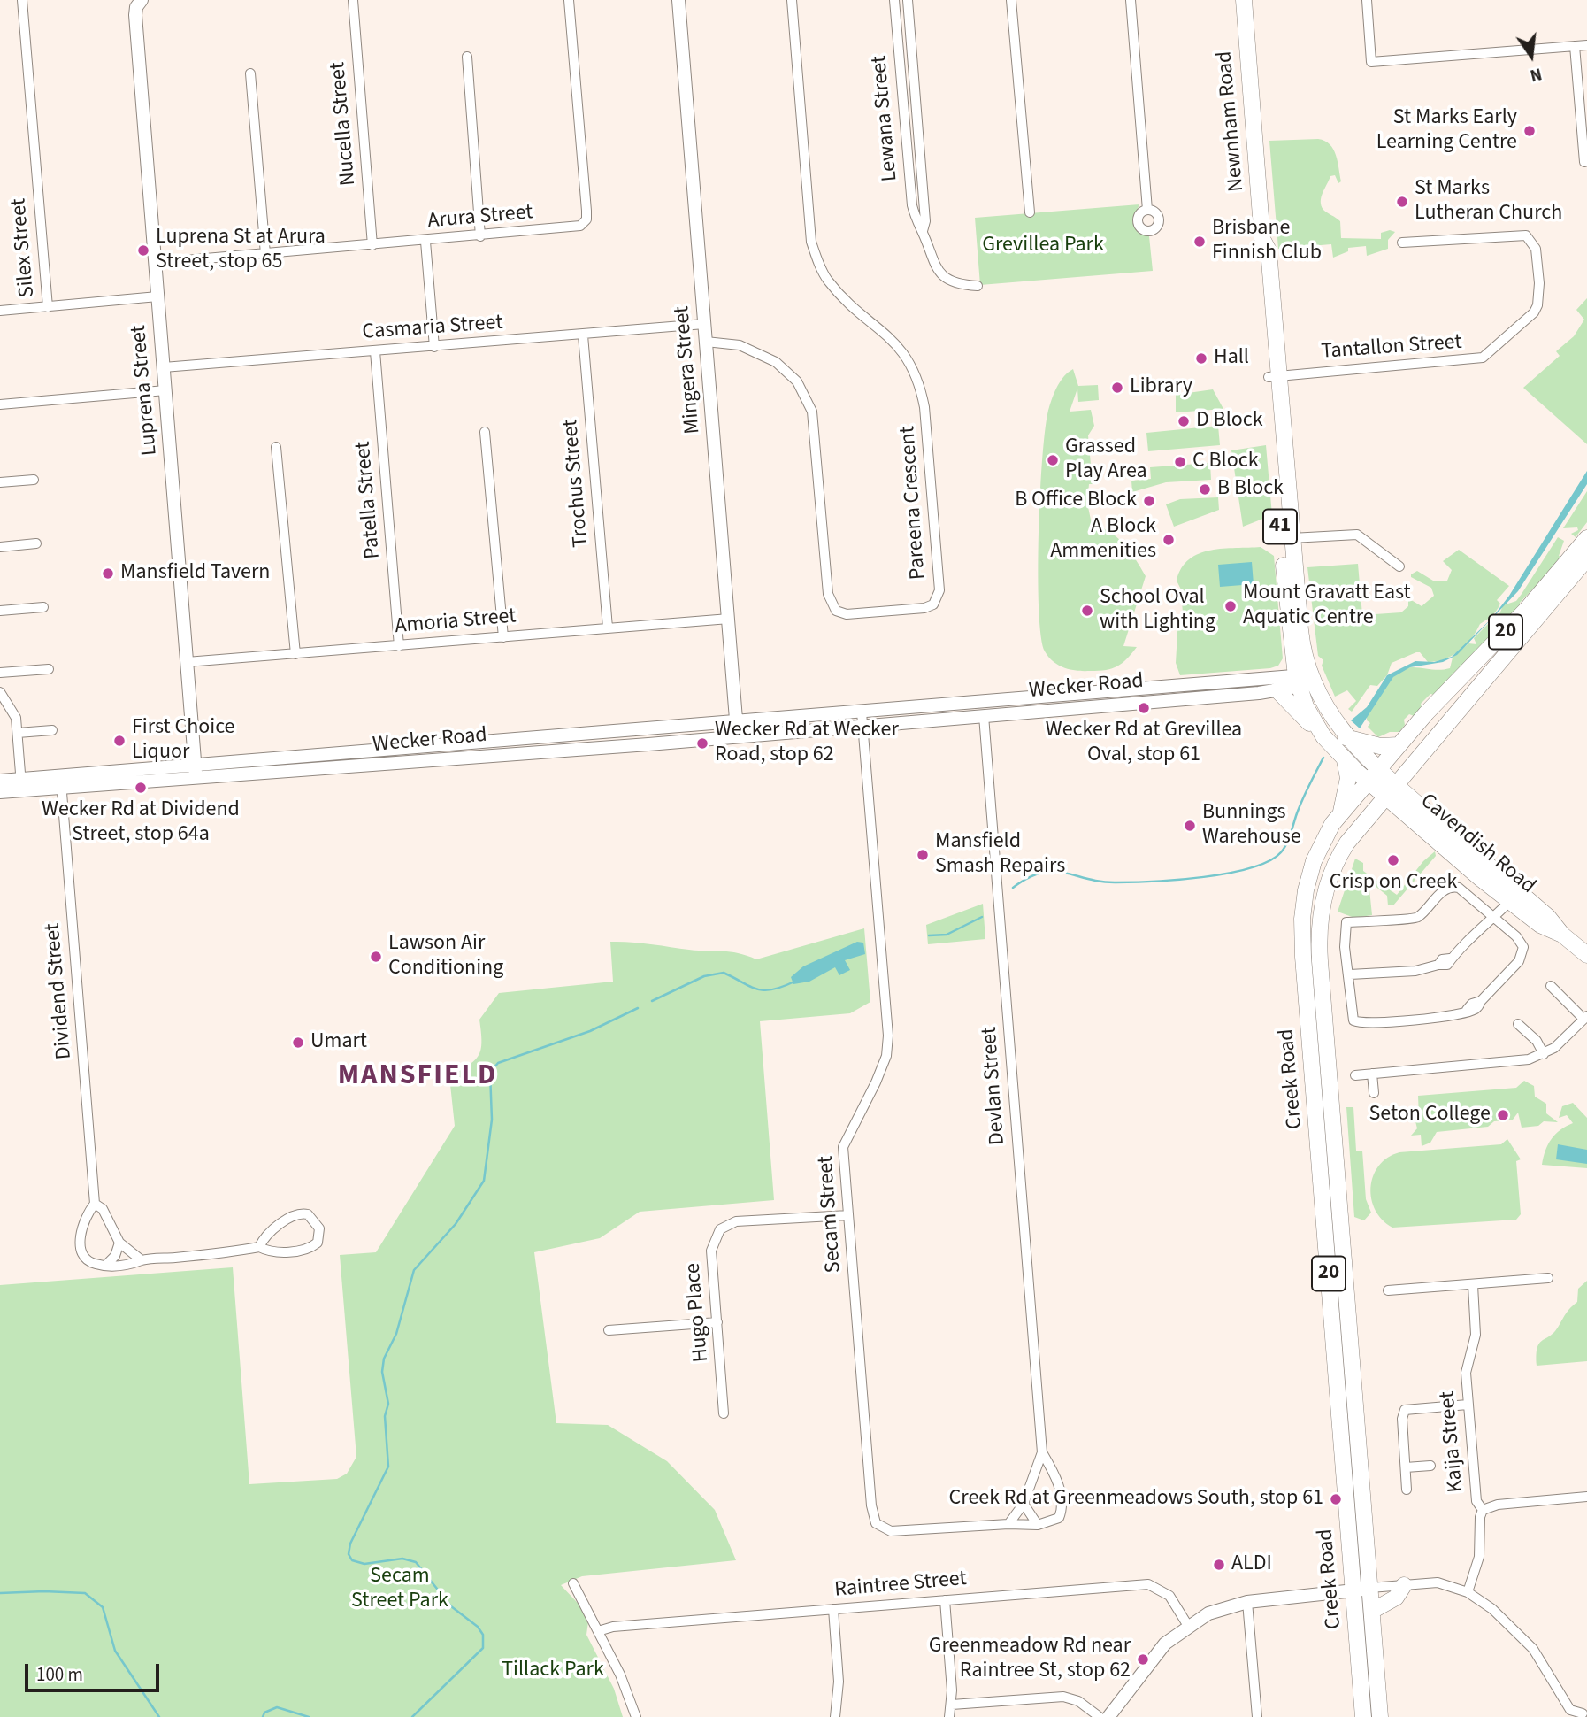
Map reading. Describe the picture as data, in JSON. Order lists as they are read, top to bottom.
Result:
{
  "streets": {
    "main road": [
      "Newnham Road",
      "41",
      "20",
      "Cavendish Road",
      "Creek Road"
    ],
    "street": [
      "Lewana Street",
      "Nucella Street",
      "Arura Street",
      "Silex Street",
      "Casmaria Street",
      "Tantallon Street",
      "Mingera Street",
      "Luprena Street",
      "Trochus Street",
      "Patella Street",
      "Pareena Crescent",
      "Amoria Street",
      "Wecker Road",
      "Dividend Street",
      "Devlan Street",
      "Secam Street",
      "Hugo Place",
      "Kaija Street",
      "Raintree Street"
    ]
  },
  "crossings": [
    ["Newnham Road", "Tantallon Street"],
    ["Newnham Road", "Wecker Road"],
    ["Newnham Road", "Cavendish Road"],
    ["Newnham Road", "Creek Road"],
    ["Nucella Street", "Arura Street"],
    ["Arura Street", "Luprena Street"],
    ["Casmaria Street", "Mingera Street"],
    ["Casmaria Street", "Luprena Street"],
    ["Casmaria Street", "Trochus Street"],
    ["Casmaria Street", "Patella Street"],
    ["Mingera Street", "Pareena Crescent"],
    ["Mingera Street", "Amoria Street"],
    ["Mingera Street", "Wecker Road"],
    ["Luprena Street", "Amoria Street"],
    ["Luprena Street", "Wecker Road"],
    ["Trochus Street", "Amoria Street"],
    ["Patella Street", "Amoria Street"],
    ["Wecker Road", "Dividend Street"],
    ["Wecker Road", "Devlan Street"],
    ["Wecker Road", "Secam Street"],
    ["Cavendish Road", "Creek Road"],
    ["Devlan Street", "Secam Street"],
    ["Secam Street", "Hugo Place"]
  ],
  "districts": ["MANSFIELD"],
  "parks": ["Grevillea Park", "Secam Street Park", "Tillack Park"],
  "places": [
    "St Marks Early Learning Centre",
    "St Marks Lutheran Church",
    "Brisbane Finnish Club",
    "Luprena St at Arura Street, stop 65",
    "Hall",
    "Library",
    "D Block",
    "Grassed Play Area",
    "C Block",
    "B Block",
    "B Office Block",
    "A Block Ammenities",
    "Mansfield Tavern",
    "Mount Gravatt East Aquatic Centre",
    "School Oval with Lighting",
    "Wecker Rd at Grevillea Oval, stop 61",
    "First Choice Liquor",
    "Wecker Rd at Wecker Road, stop 62",
    "Wecker Rd at Dividend Street, stop 64a",
    "Bunnings Warehouse",
    "Mansfield Smash Repairs",
    "Crisp on Creek",
    "Lawson Air Conditioning",
    "Umart",
    "Seton College",
    "Creek Rd at Greenmeadows South, stop 61",
    "ALDI",
    "Greenmeadow Rd near Raintree St, stop 62"
  ],
  "scale_bar": "100 m",
  "north": "bottom"
}
